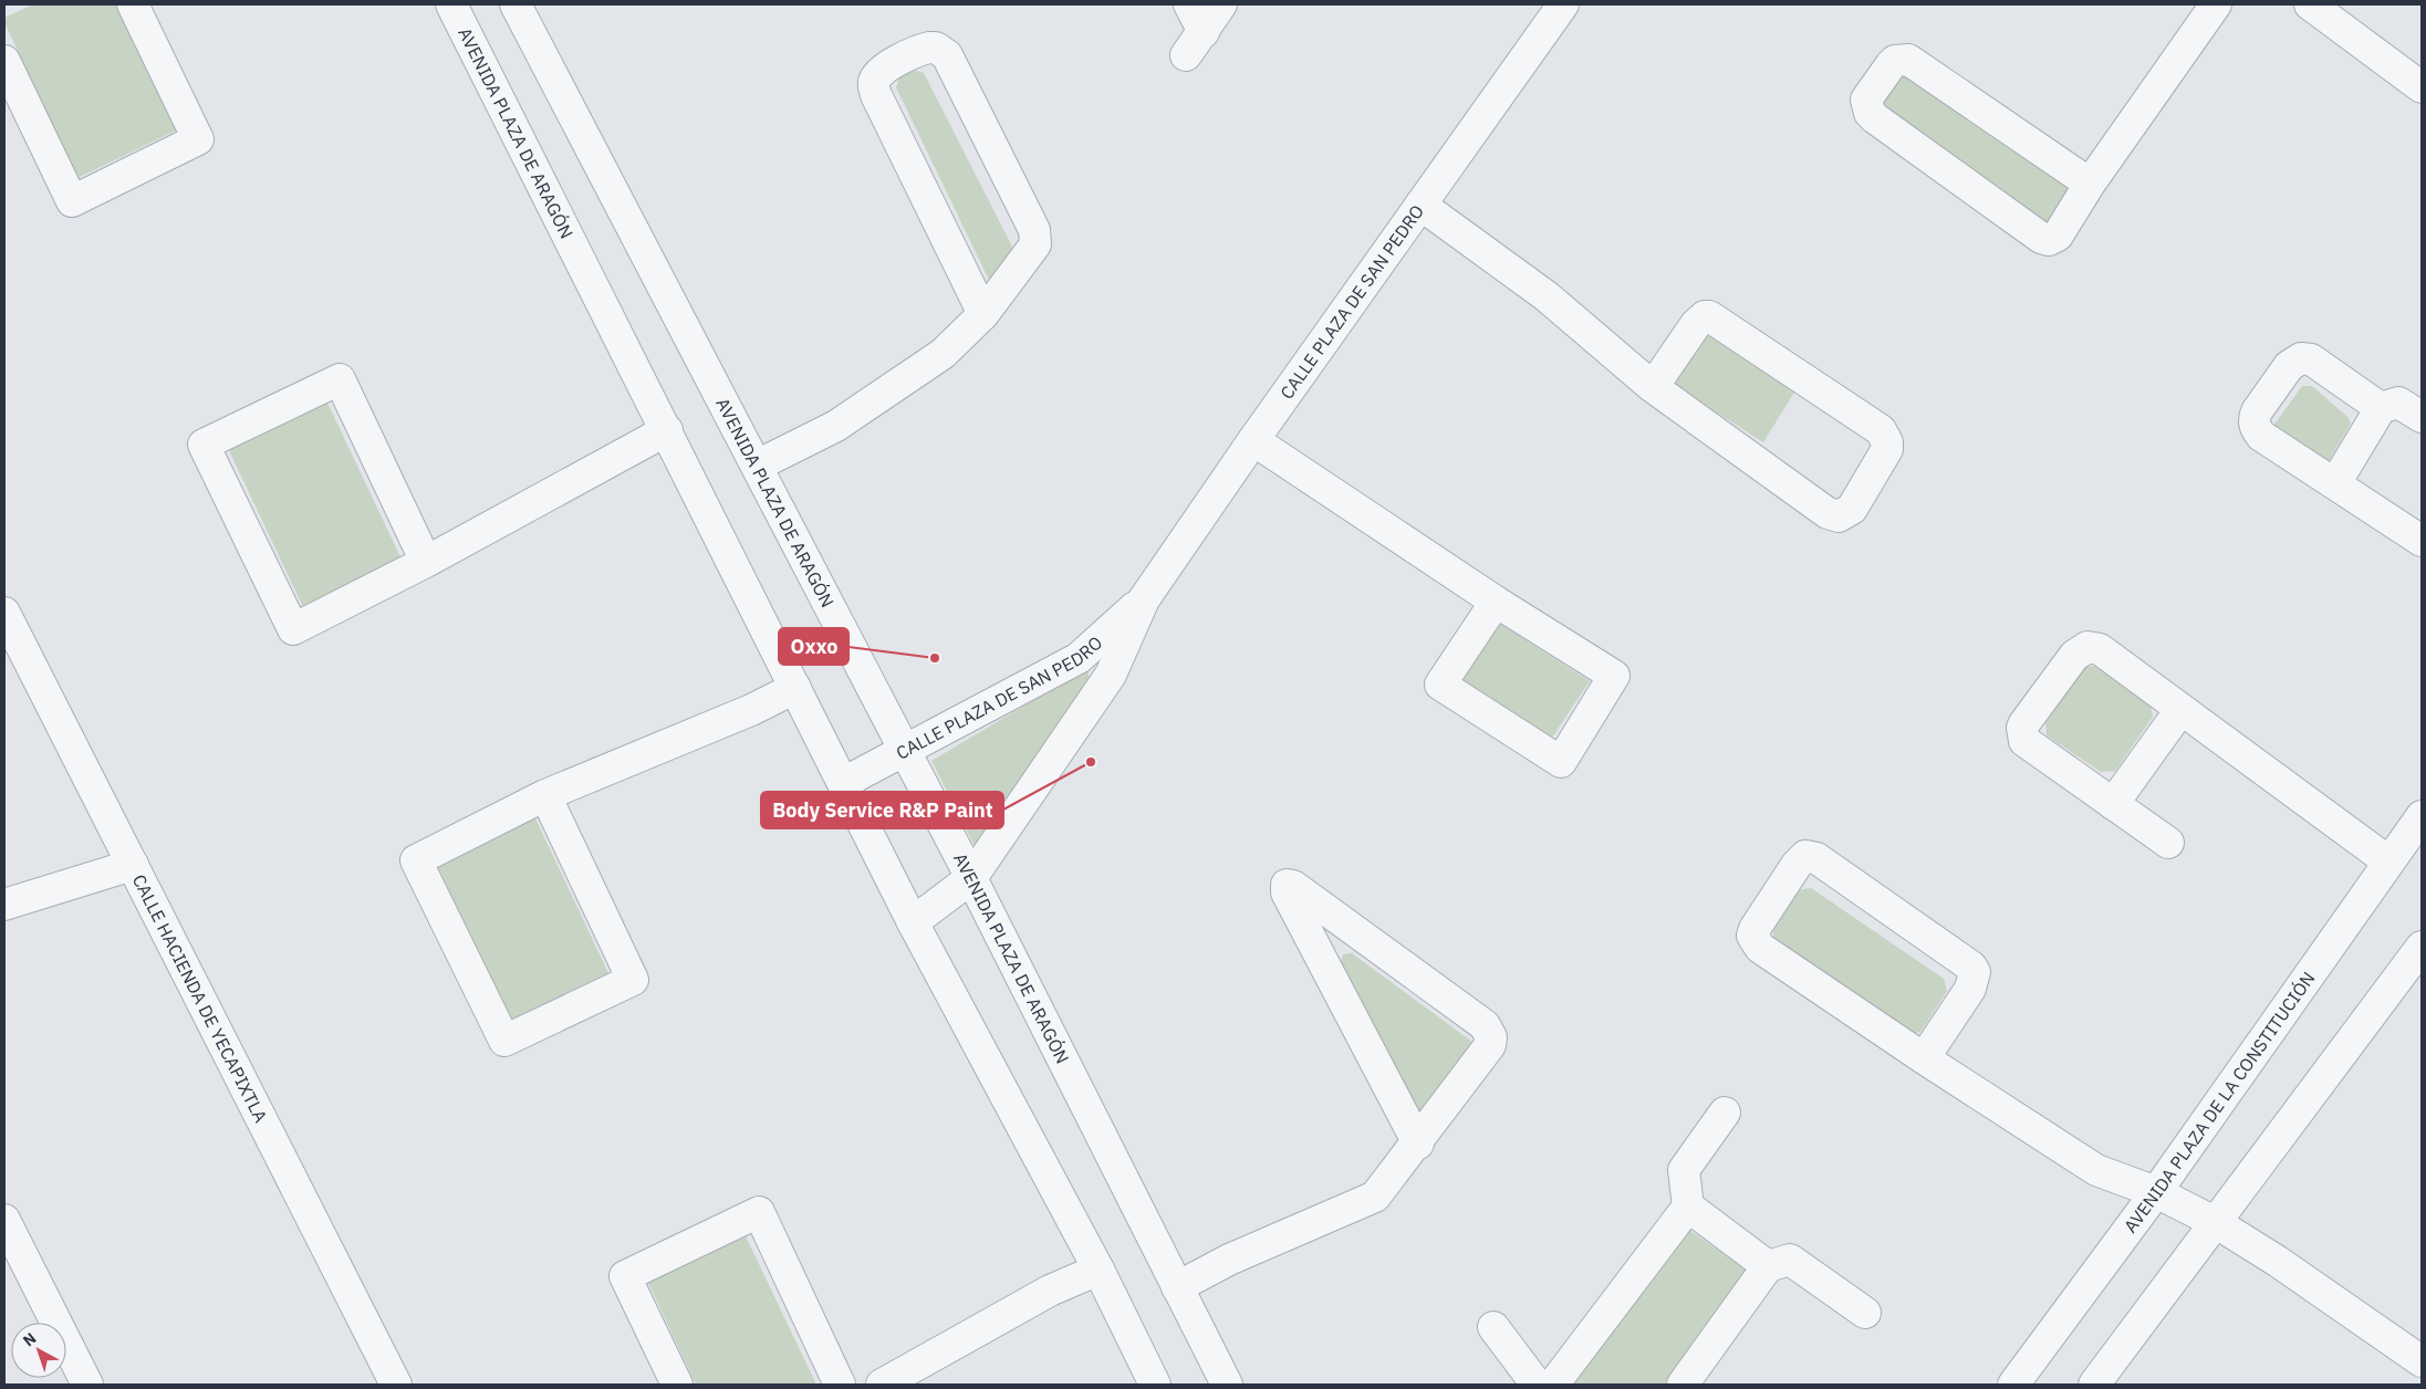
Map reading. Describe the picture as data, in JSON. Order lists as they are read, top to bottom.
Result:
{
  "streets": {
    "street": [
      "AVENIDA PLAZA DE ARAGÓN",
      "CALLE PLAZA DE SAN PEDRO",
      "CALLE HACIENDA DE YECAPIXTLA",
      "AVENIDA PLAZA DE LA CONSTITUCIÓN"
    ]
  },
  "crossings": [
    ["AVENIDA PLAZA DE ARAGÓN", "CALLE PLAZA DE SAN PEDRO"]
  ],
  "places": ["Oxxo", "Body Service R&P Paint"],
  "north": "top left"
}
